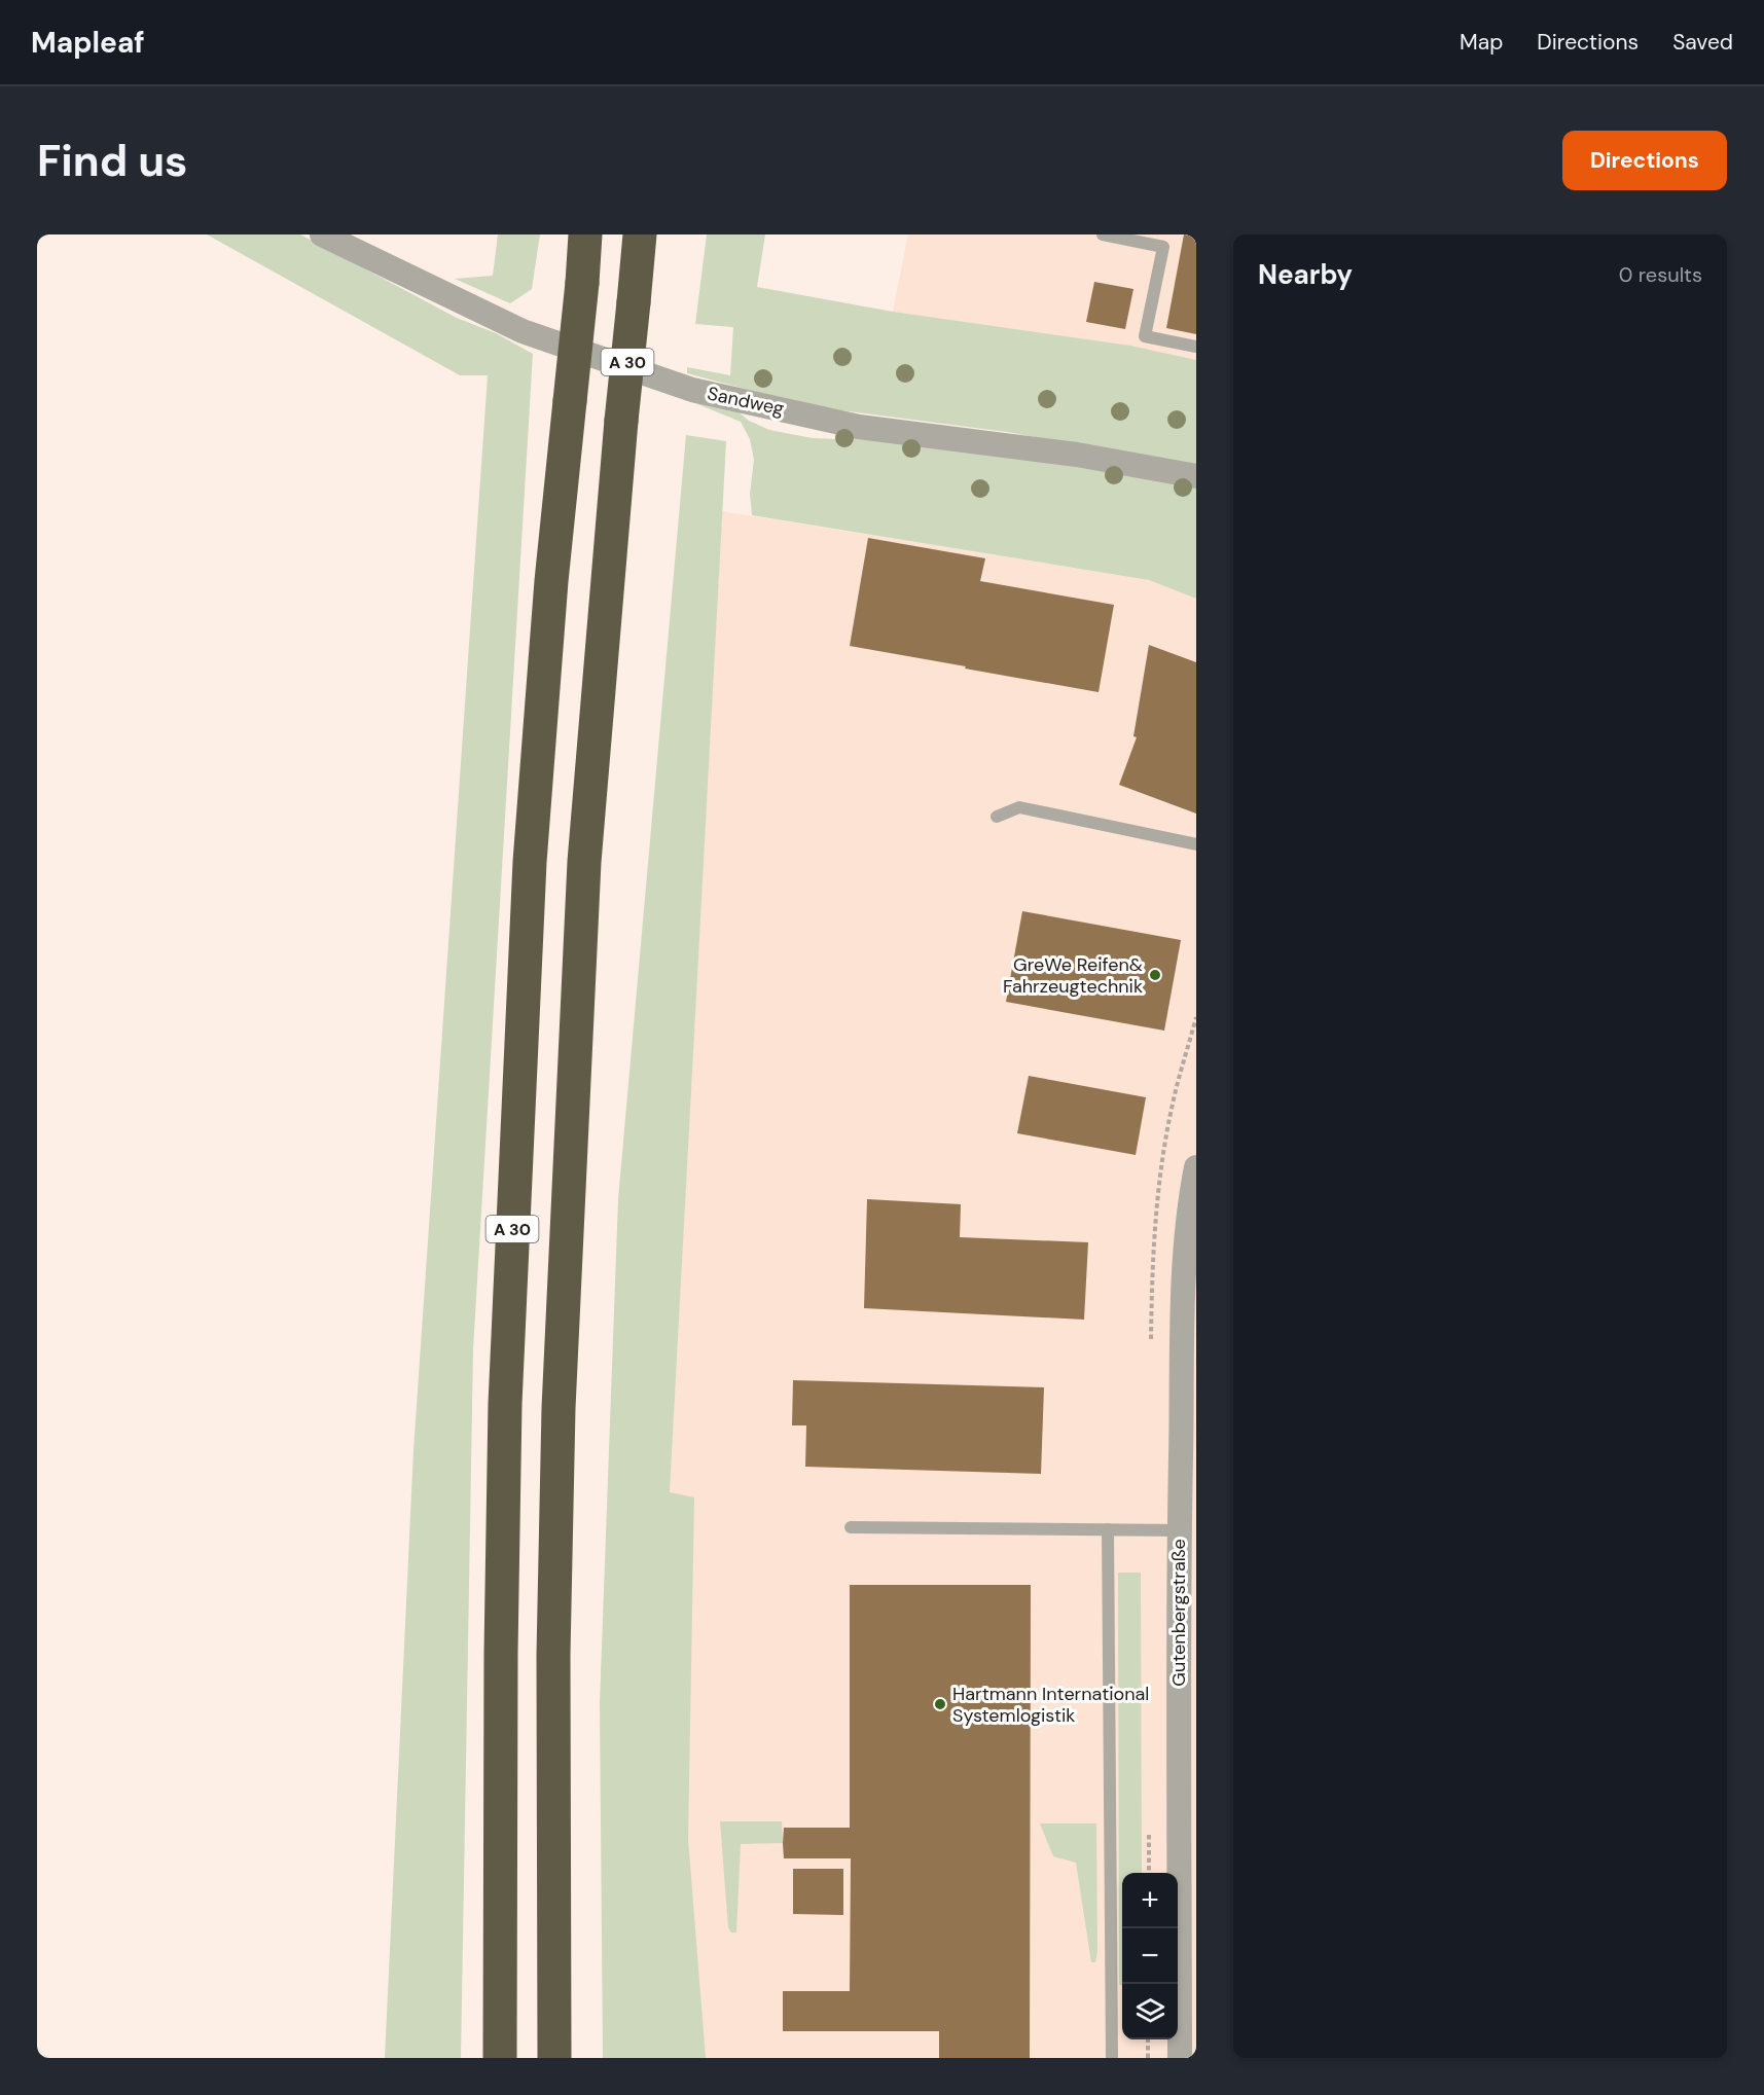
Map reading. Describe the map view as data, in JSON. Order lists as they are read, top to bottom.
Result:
{
  "streets": {
    "highway": ["A 30"],
    "street": ["Sandweg", "Gutenbergstraße"]
  },
  "places": ["GreWe Reifen& Fahrzeugtechnik", "Hartmann International Systemlogistik"],
  "page": {
    "header": "Mapleaf",
    "nav": ["Map", "Directions", "Saved"],
    "buttons": "Directions",
    "title": "Find us",
    "heading": ["Nearby", "0 results"],
    "map_buttons": ["+", "−"]
  }
}
